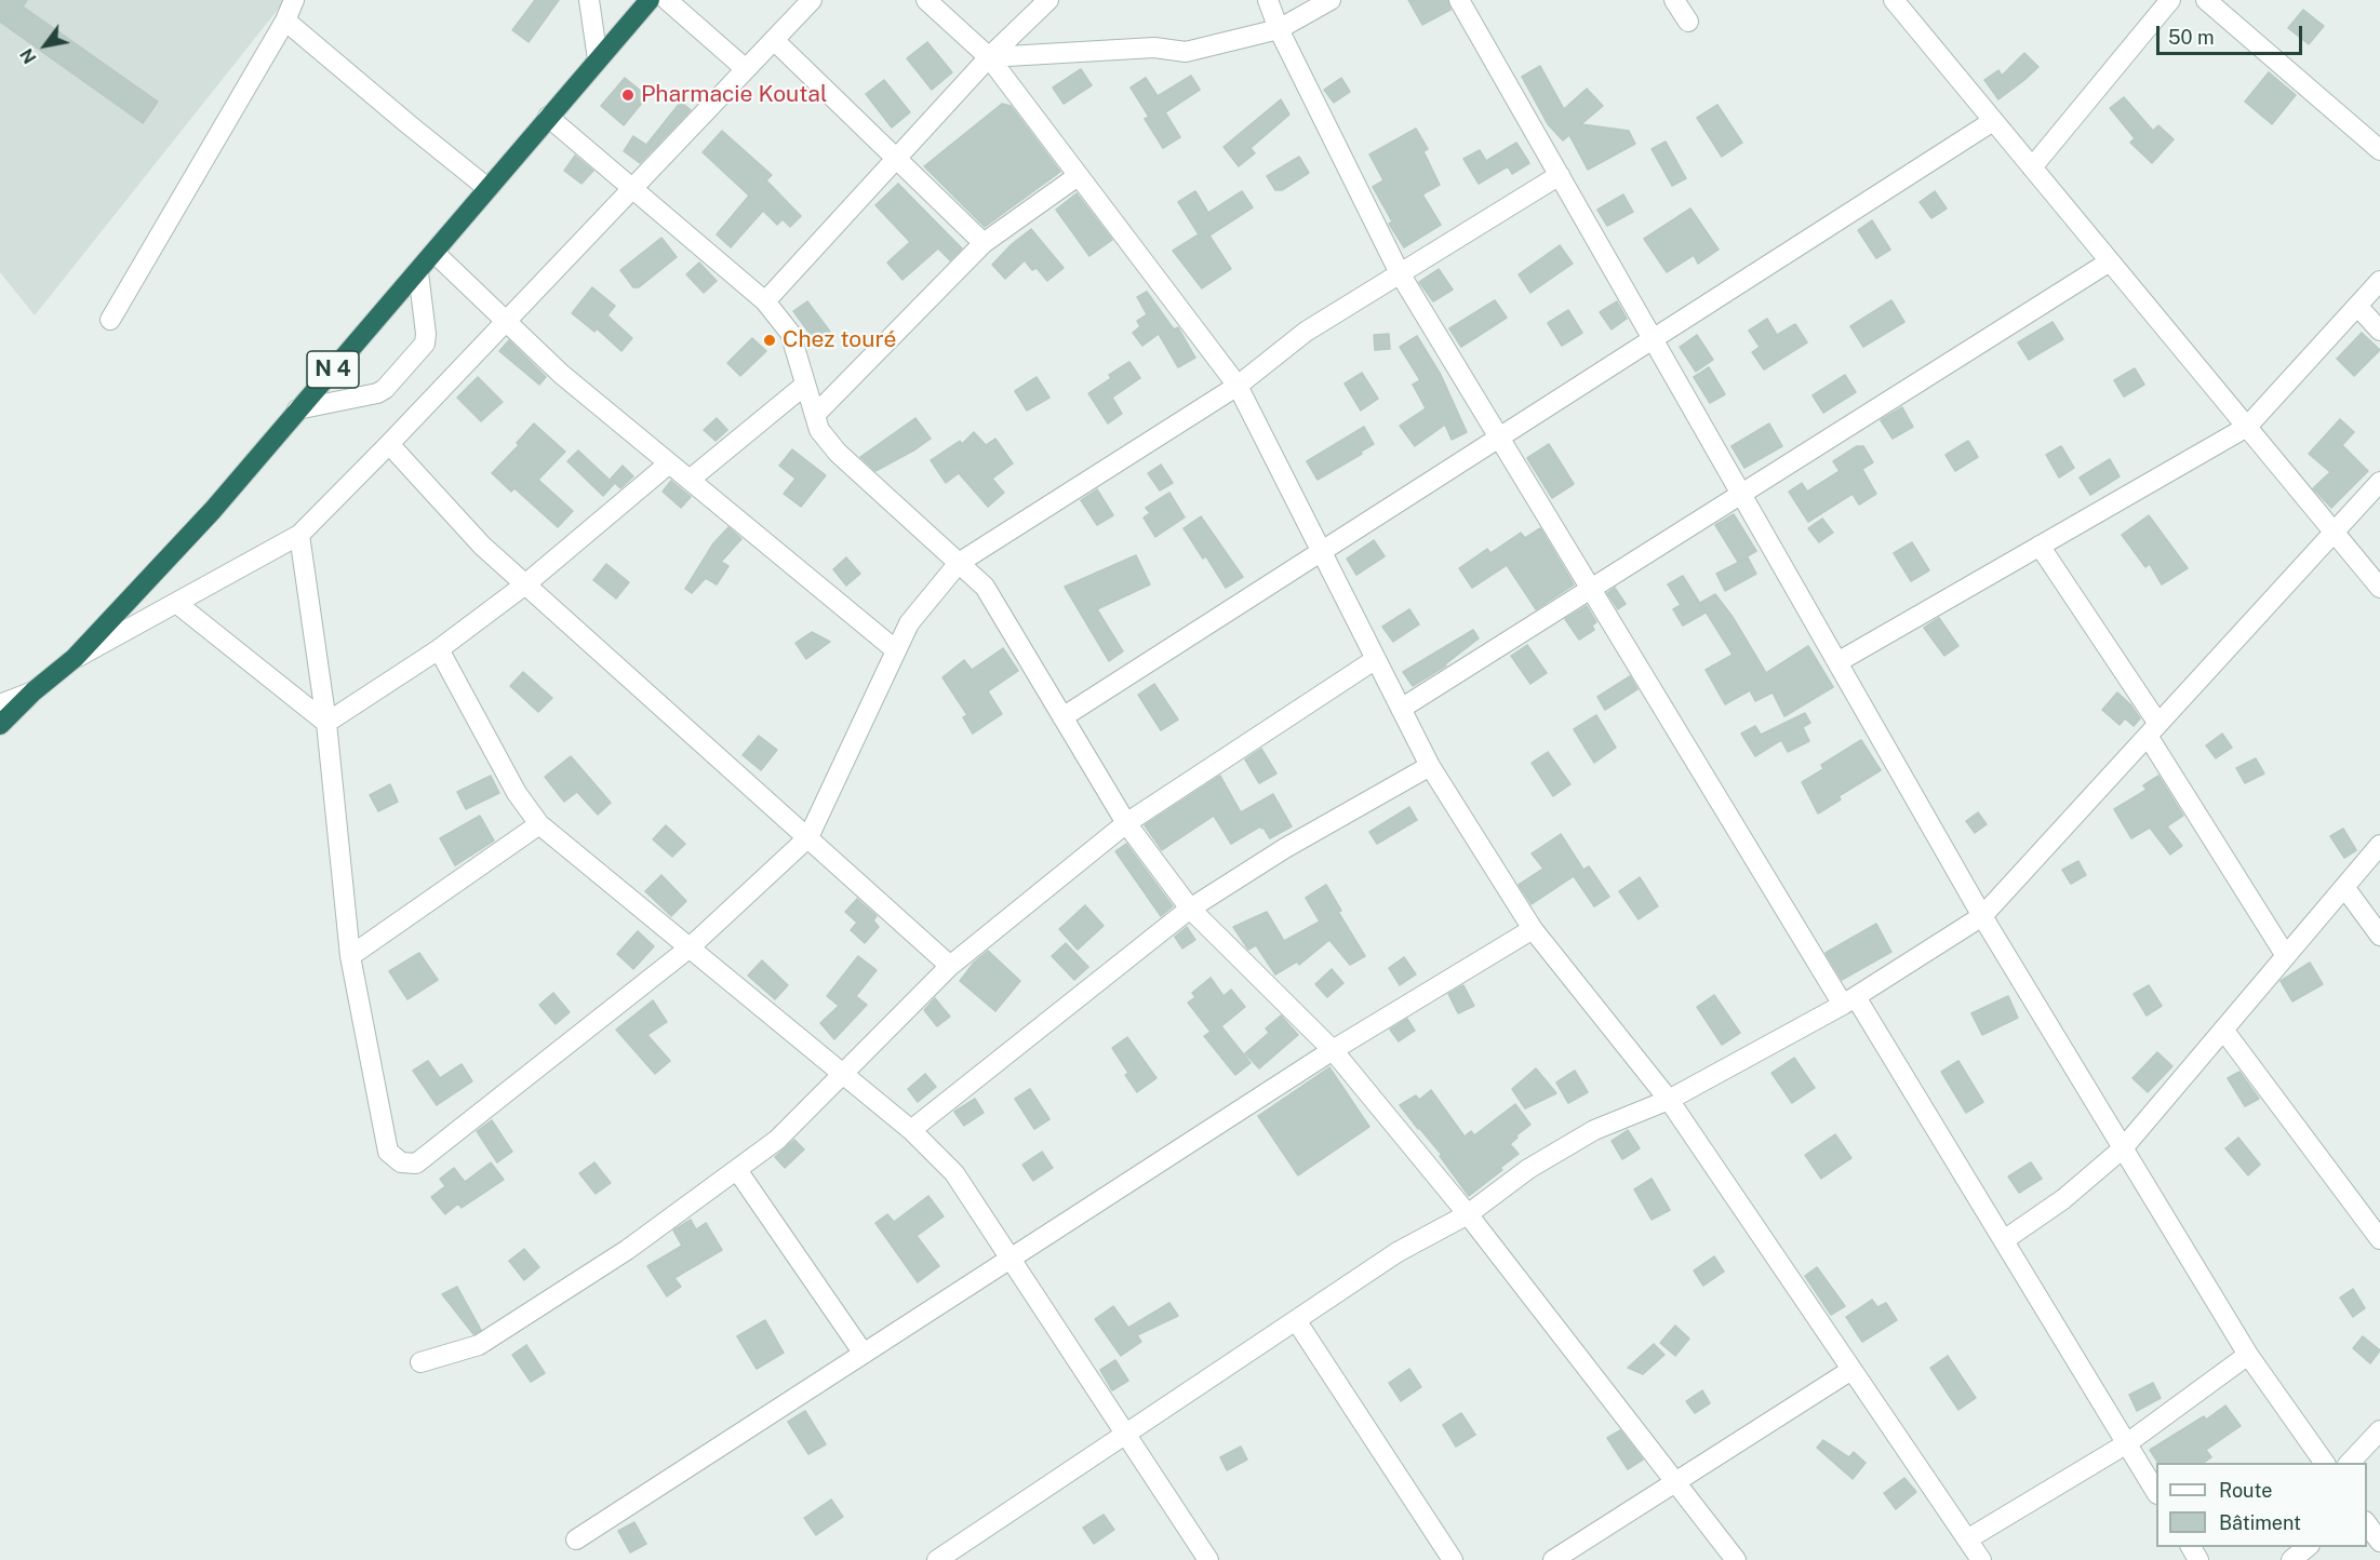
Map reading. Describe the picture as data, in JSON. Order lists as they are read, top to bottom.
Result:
{
  "streets": {
    "highway": ["N 4"]
  },
  "places": ["Pharmacie Koutal", "Chez touré"],
  "legend": ["Route", "Bâtiment"],
  "scale_bar": "50 m",
  "north": "bottom left"
}
